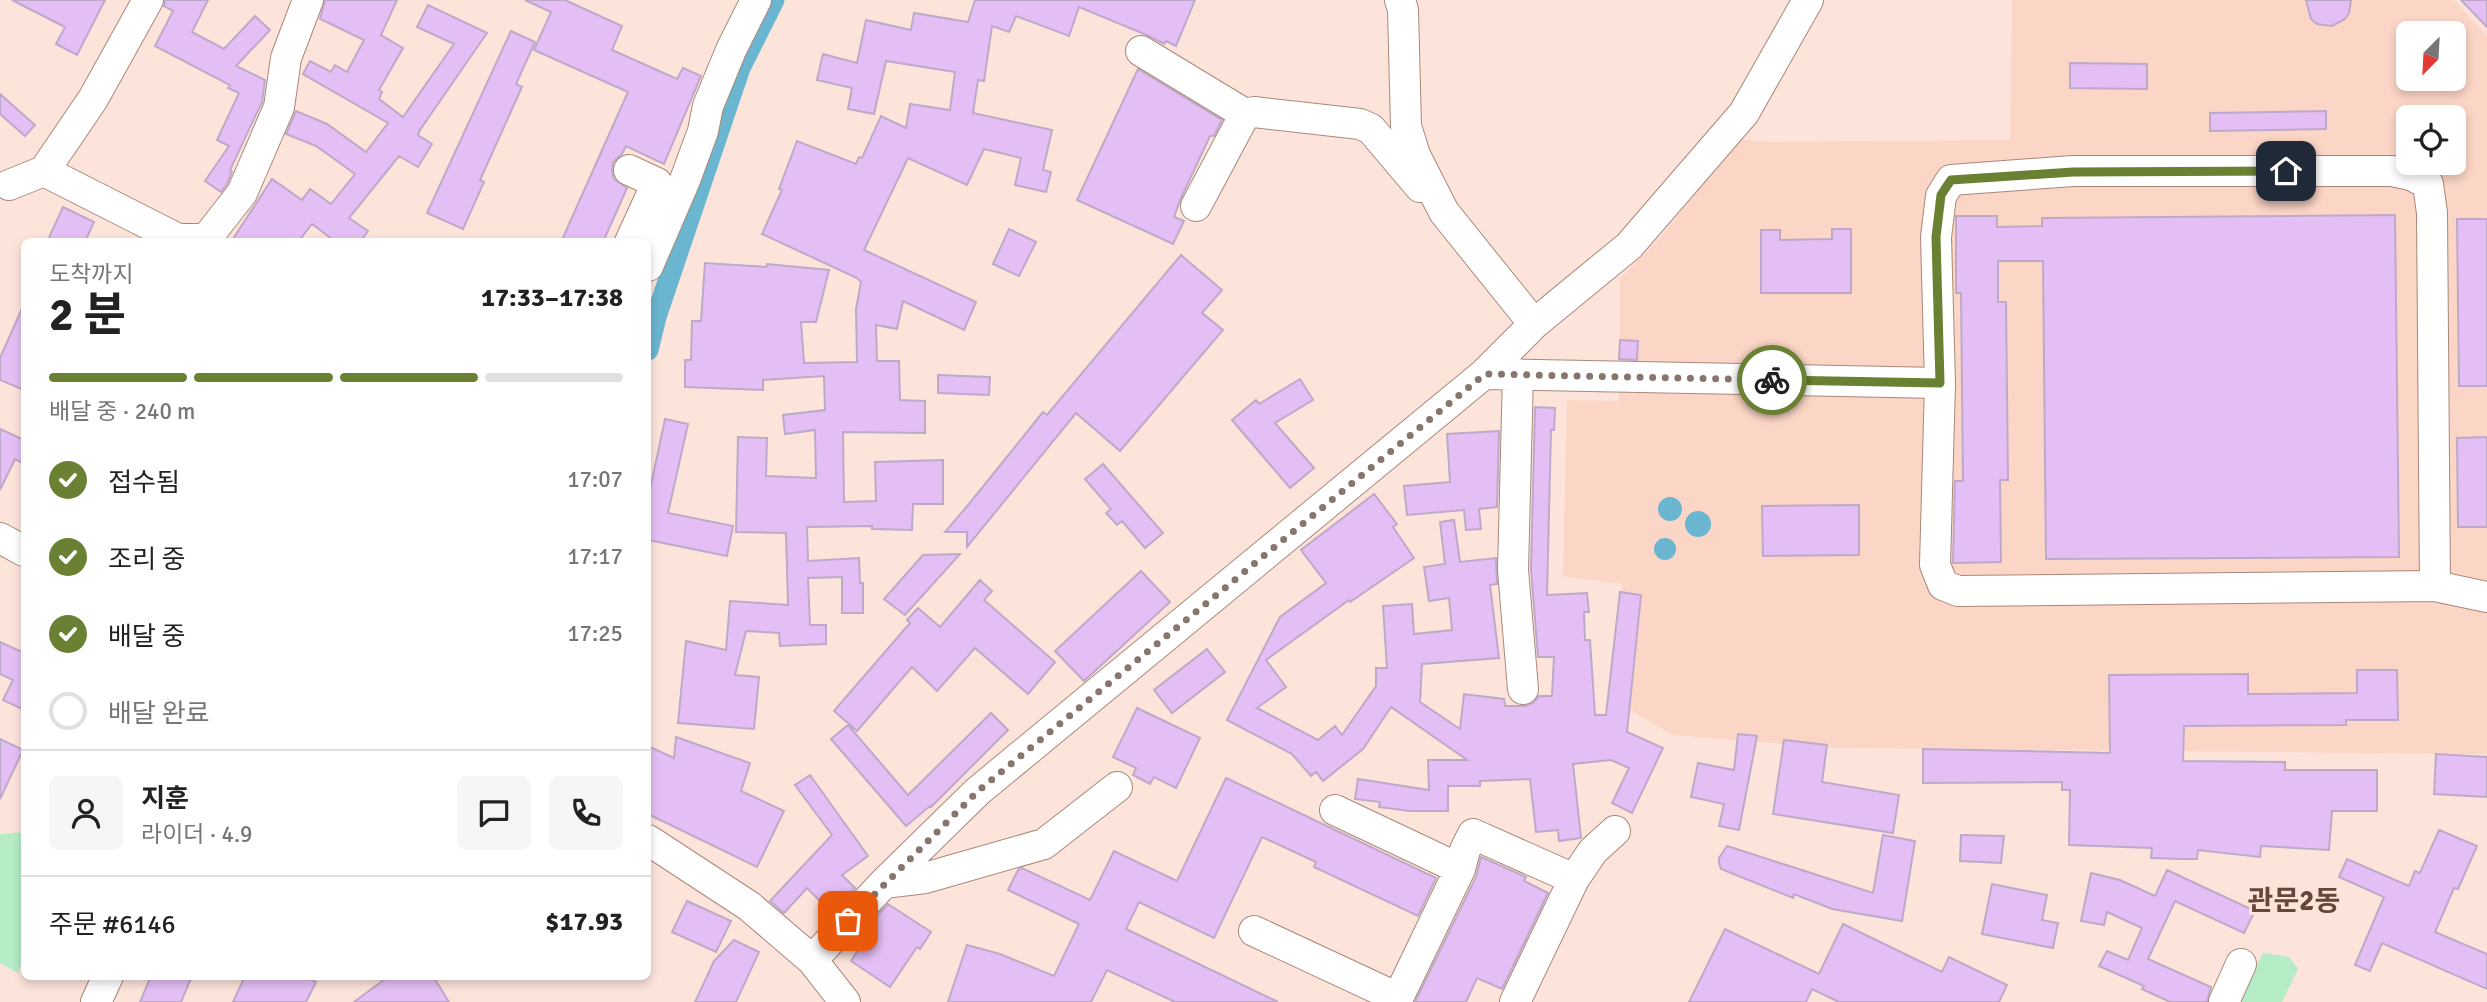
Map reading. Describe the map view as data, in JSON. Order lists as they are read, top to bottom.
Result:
{
  "districts": ["관문2동"],
  "north": "bottom left",
  "page": {
    "heading": ["2 분", "도착까지", "17:33–17:38"],
    "panel": [
      "지훈",
      "라이더 · 4.9",
      "주문 #6146",
      "$17.93"
    ],
    "bar": "배달 중 · 240 m",
    "list": [
      ["접수됨", "17:07"],
      ["조리 중", "17:17"],
      ["배달 중", "17:25"],
      "배달 완료"
    ]
  }
}
